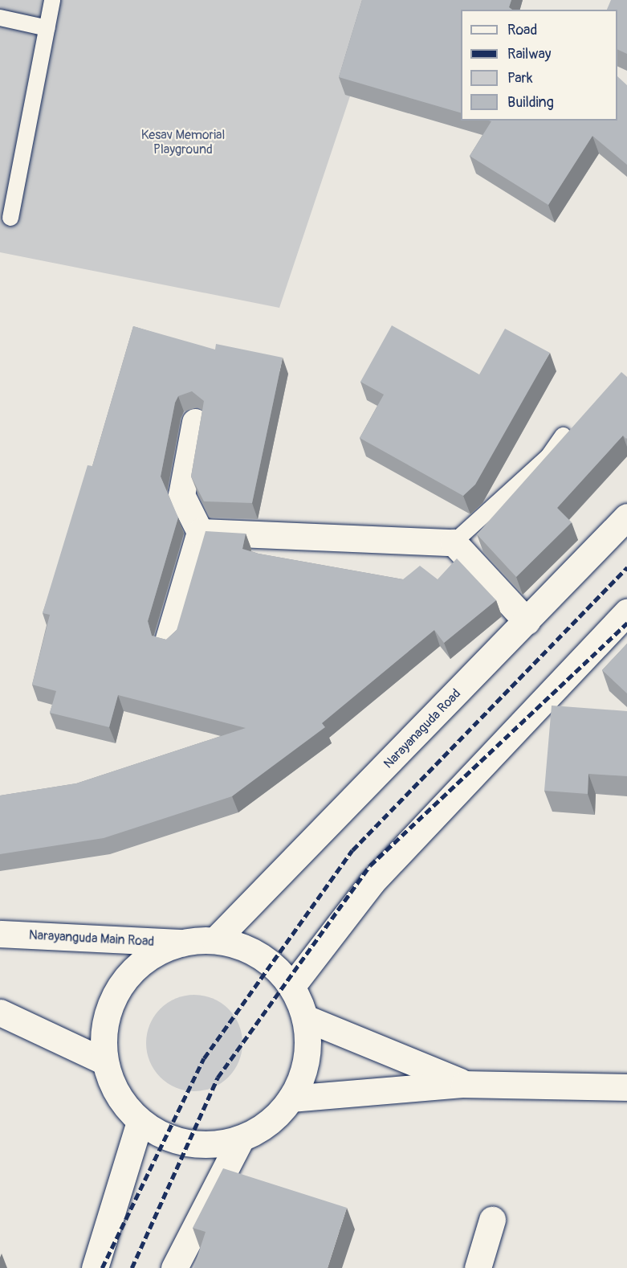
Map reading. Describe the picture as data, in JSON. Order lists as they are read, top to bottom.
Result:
{
  "streets": {
    "main road": ["Narayanaguda Road", "Narayanguda Main Road"]
  },
  "parks": ["Kesav Memorial Playground"],
  "legend": [
    "Road",
    "Railway",
    "Park",
    "Building"
  ]
}
